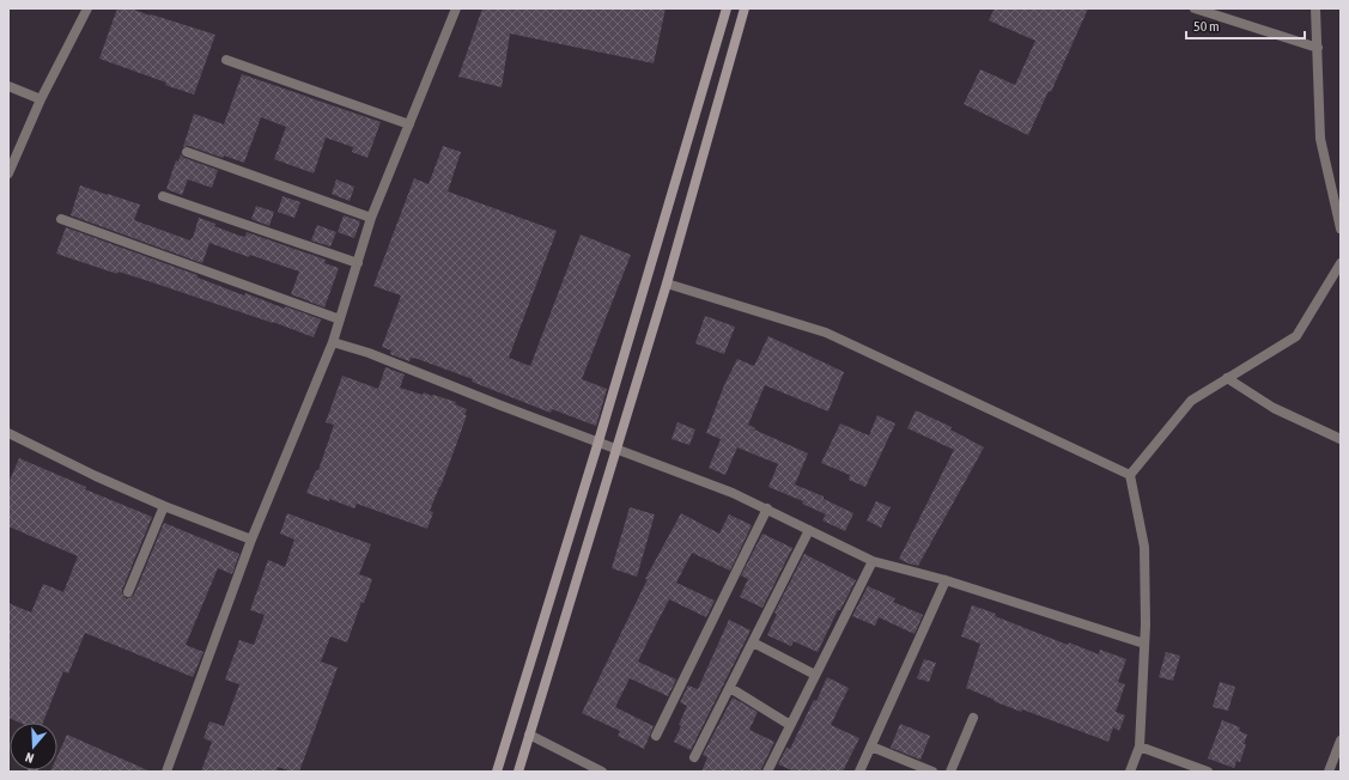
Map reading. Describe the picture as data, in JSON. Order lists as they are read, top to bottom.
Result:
{
  "scale_bar": "50 m",
  "north": "bottom"
}
